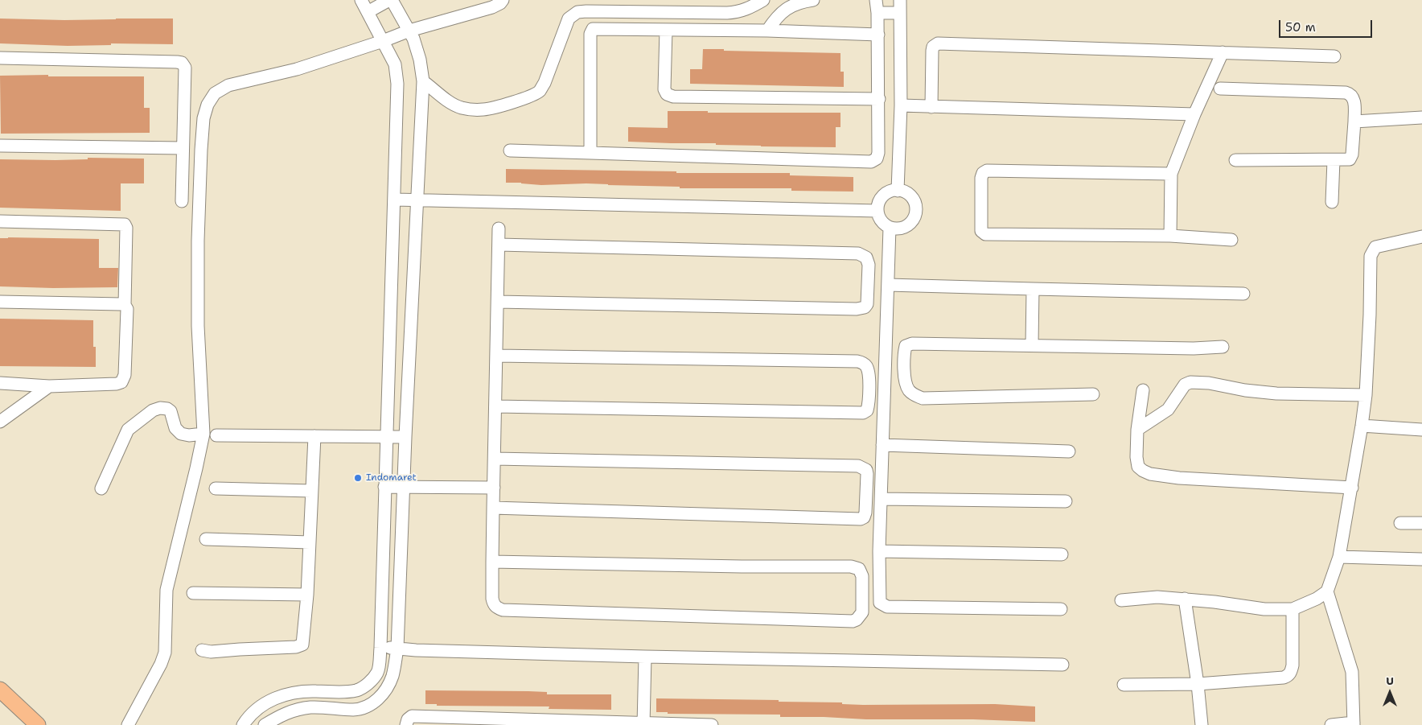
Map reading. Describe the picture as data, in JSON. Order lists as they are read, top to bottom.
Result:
{
  "places": ["Indomaret"],
  "scale_bar": "50 m",
  "north": "top"
}
